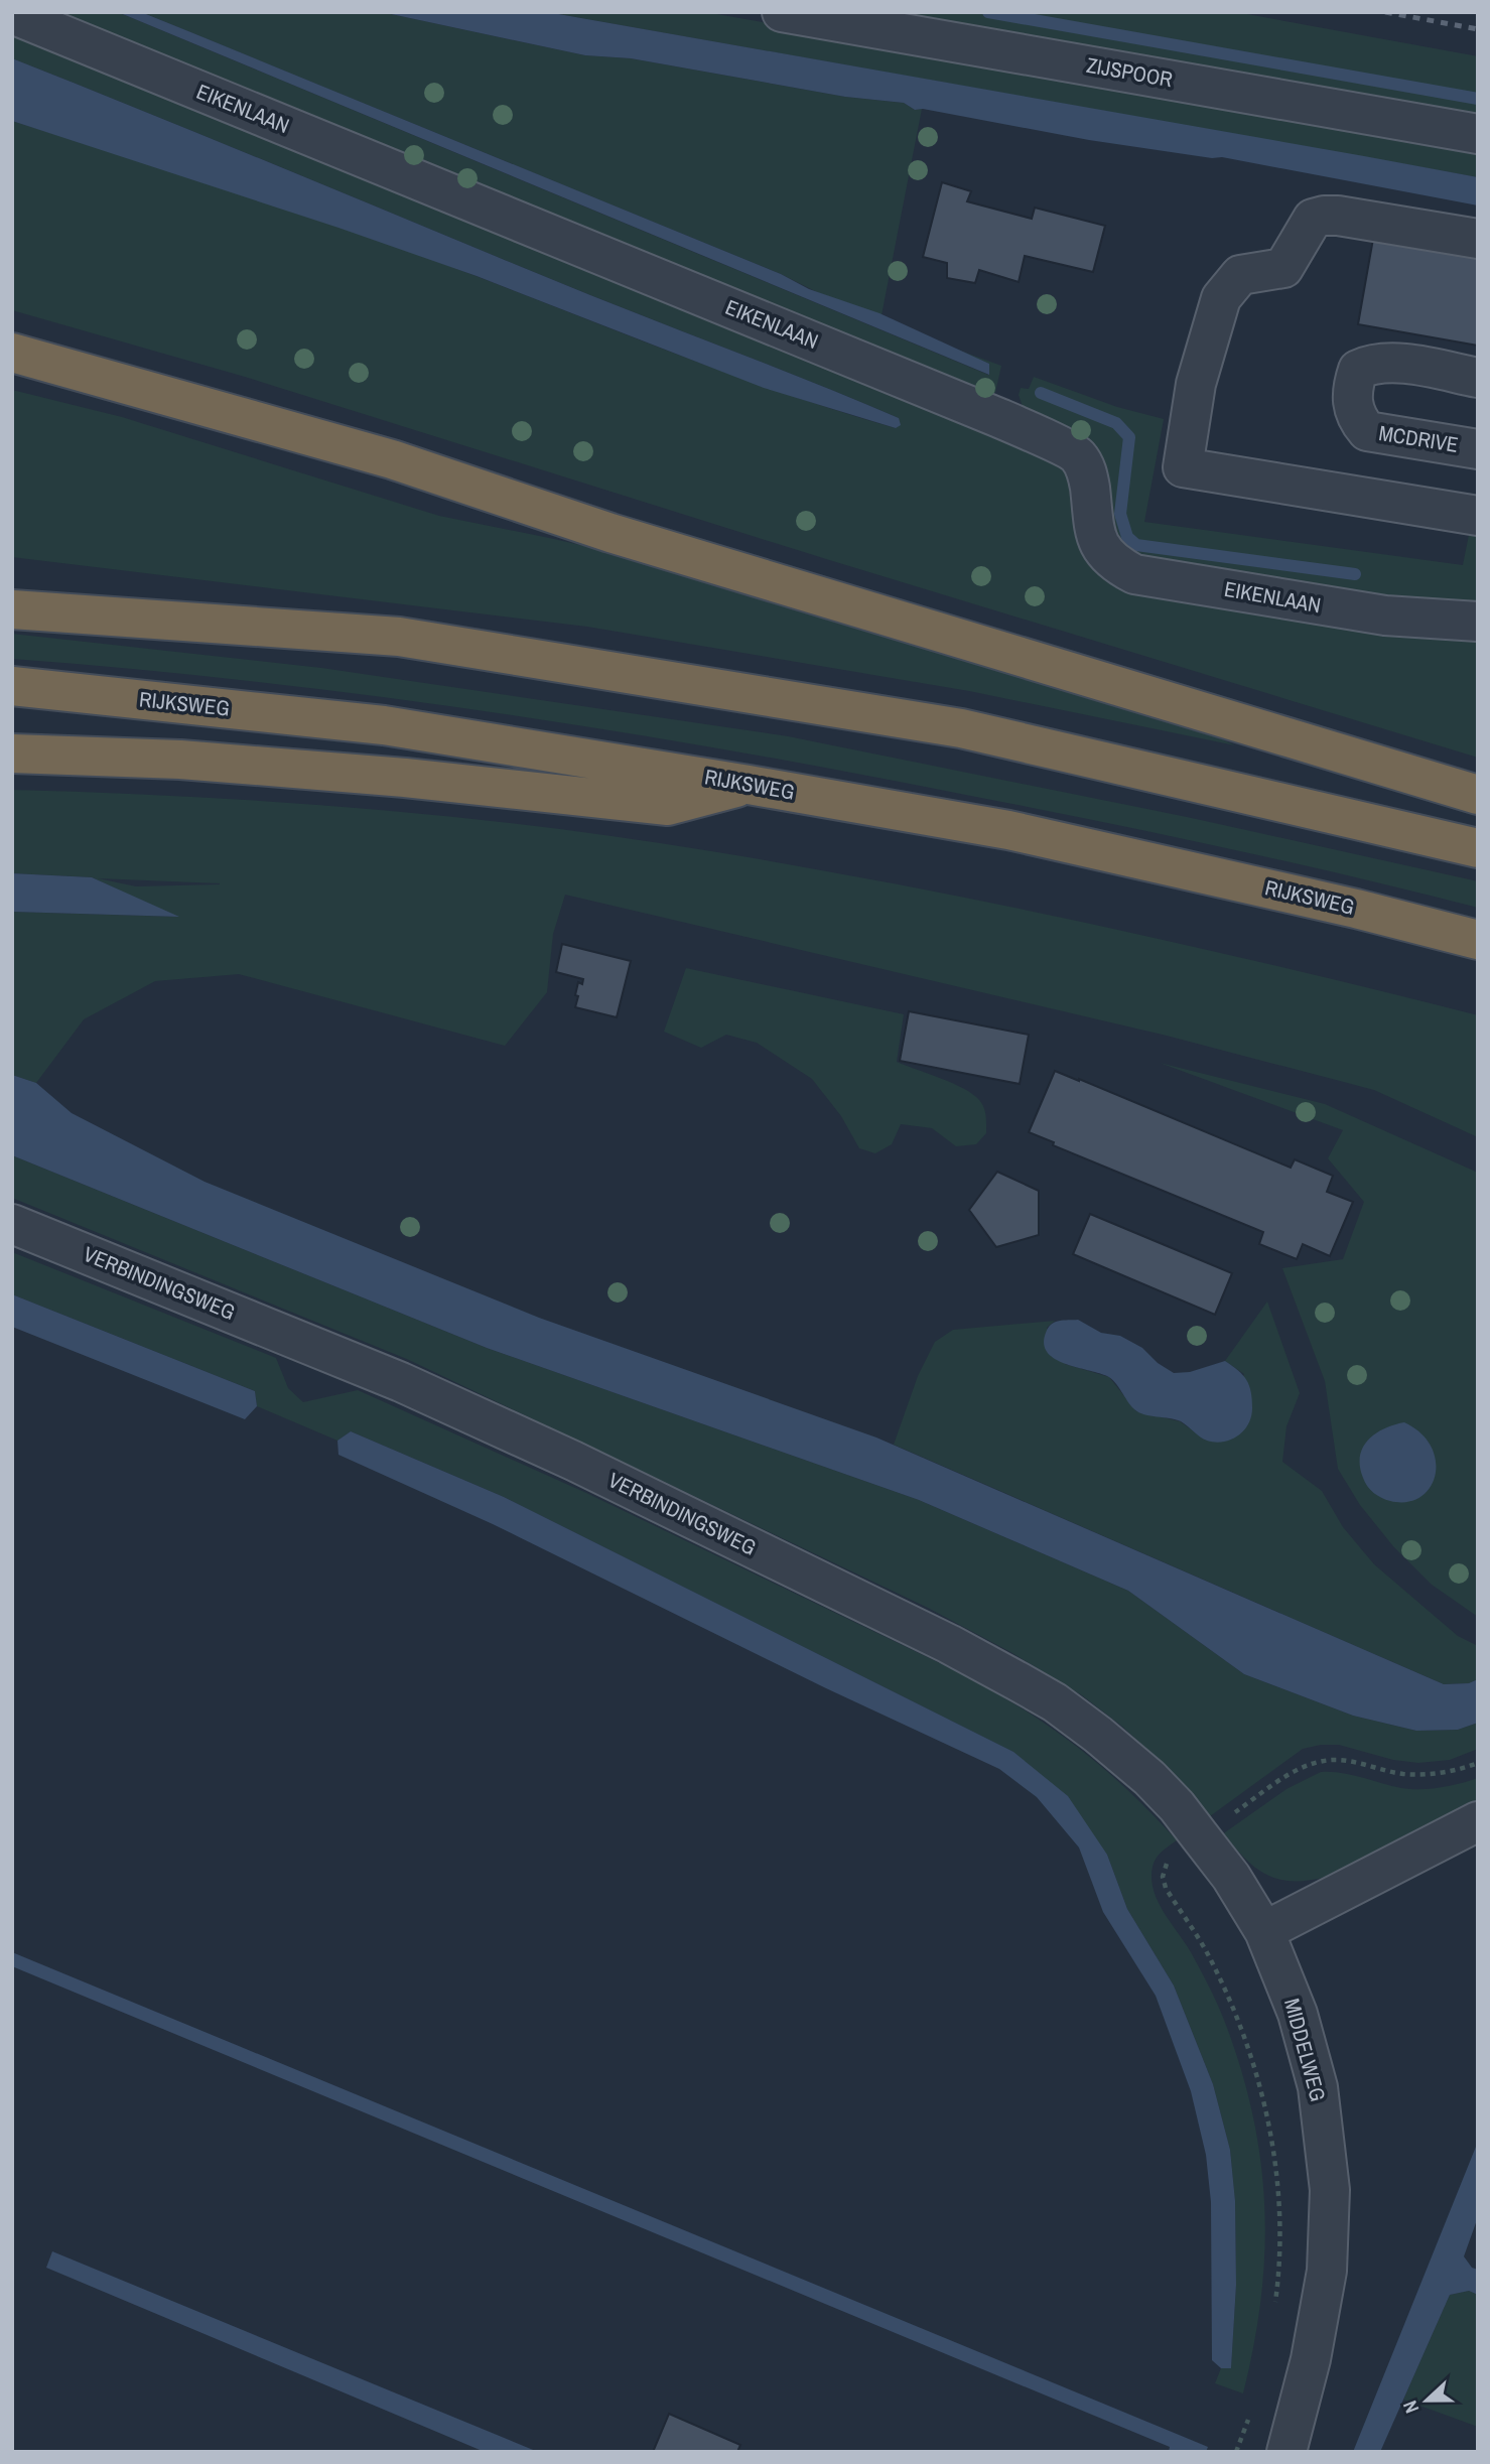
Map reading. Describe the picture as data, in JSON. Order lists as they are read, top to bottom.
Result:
{
  "streets": {
    "highway": ["RIJKSWEG"],
    "street": [
      "ZIJSPOOR",
      "EIKENLAAN",
      "MCDRIVE",
      "VERBINDINGSWEG",
      "MIDDELWEG"
    ]
  },
  "crossings": [
    ["VERBINDINGSWEG", "MIDDELWEG"]
  ],
  "north": "left"
}
